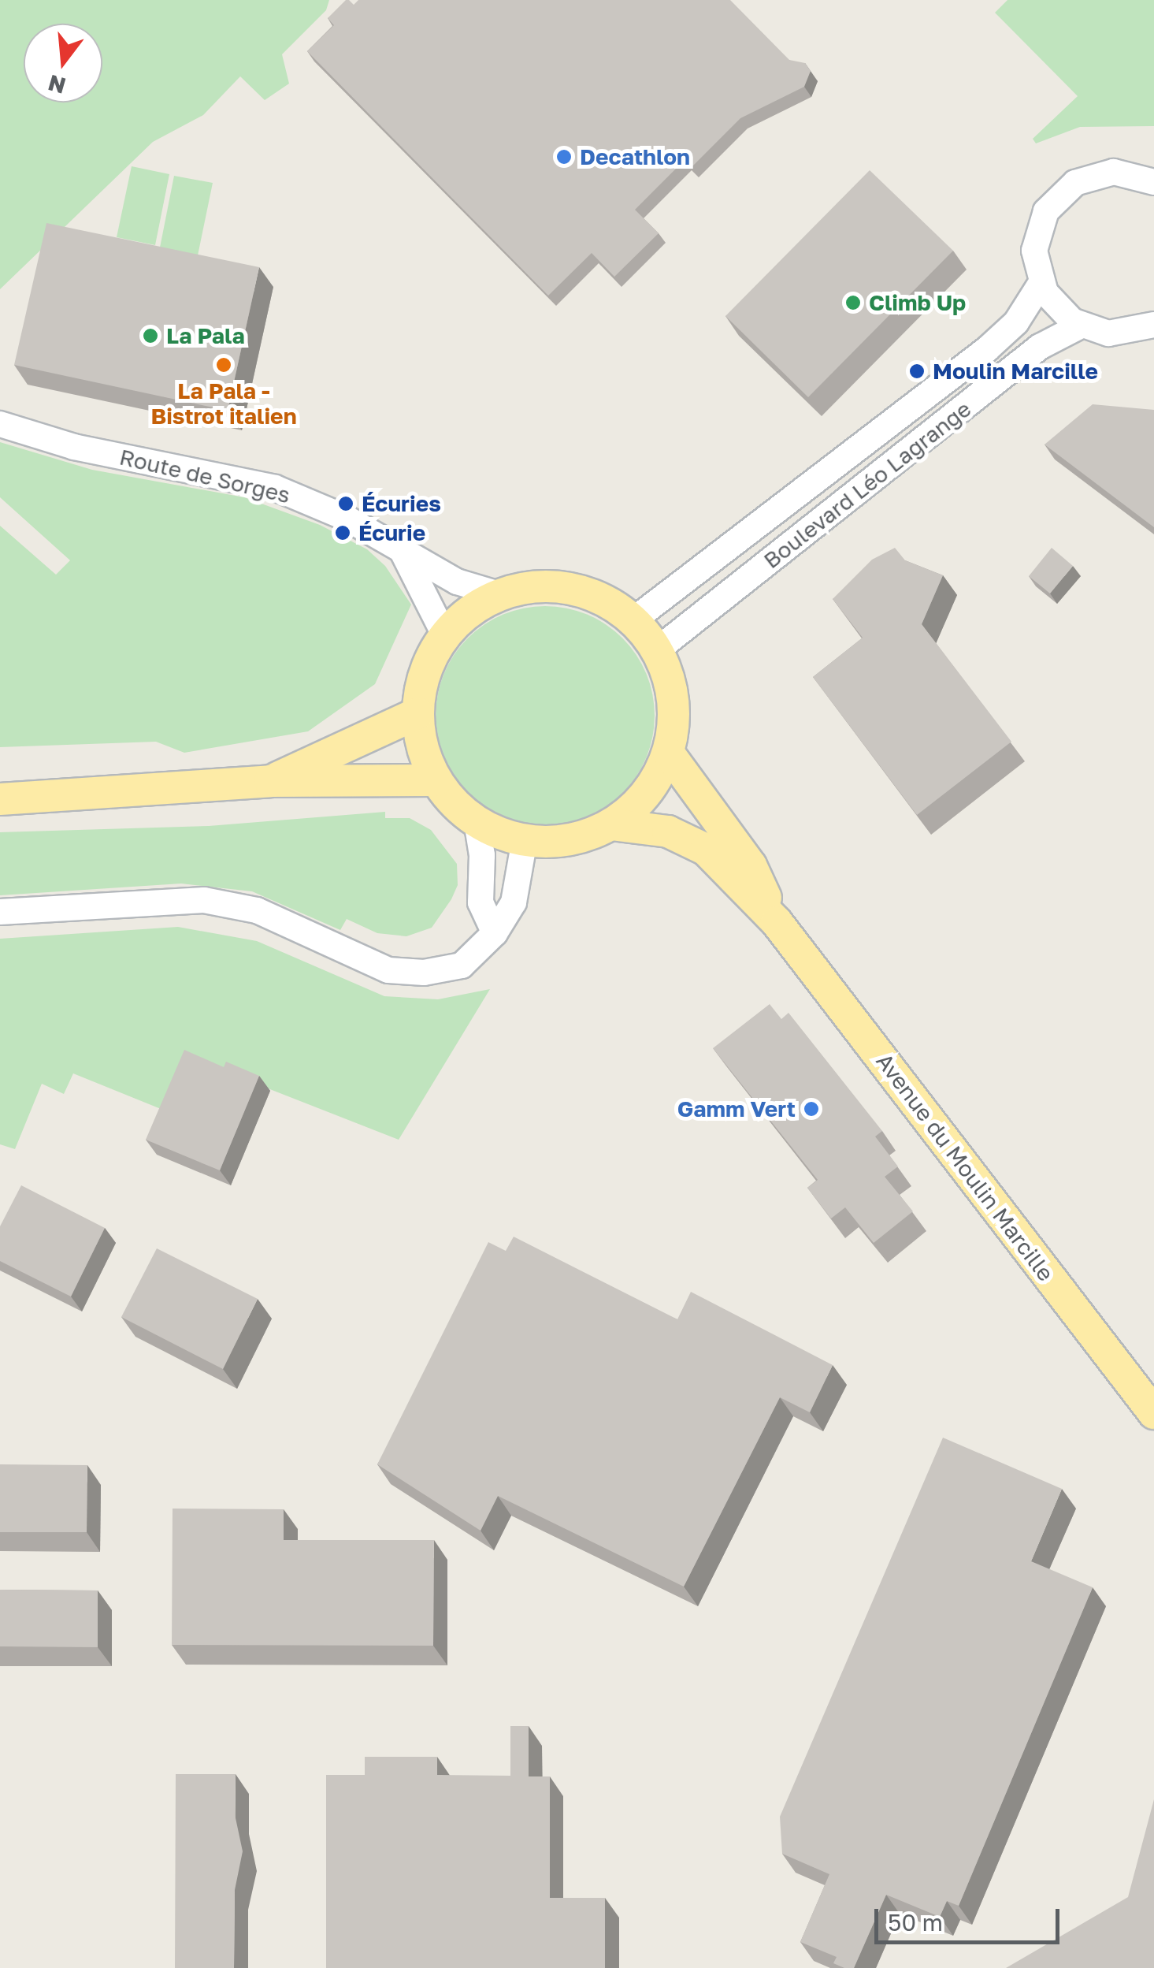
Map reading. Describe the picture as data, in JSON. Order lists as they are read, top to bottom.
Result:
{
  "streets": {
    "main road": ["Avenue du Moulin Marcille"],
    "street": ["Route de Sorges", "Boulevard Léo Lagrange"]
  },
  "crossings": [
    ["Route de Sorges", "Boulevard Léo Lagrange"],
    ["Route de Sorges", "Avenue du Moulin Marcille"],
    ["Boulevard Léo Lagrange", "Avenue du Moulin Marcille"]
  ],
  "places": [
    "Decathlon",
    "Climb Up",
    "La Pala",
    "La Pala - Bistrot italien",
    "Moulin Marcille",
    "Écuries",
    "Écurie",
    "Gamm Vert"
  ],
  "scale_bar": "50 m",
  "north": "bottom"
}
